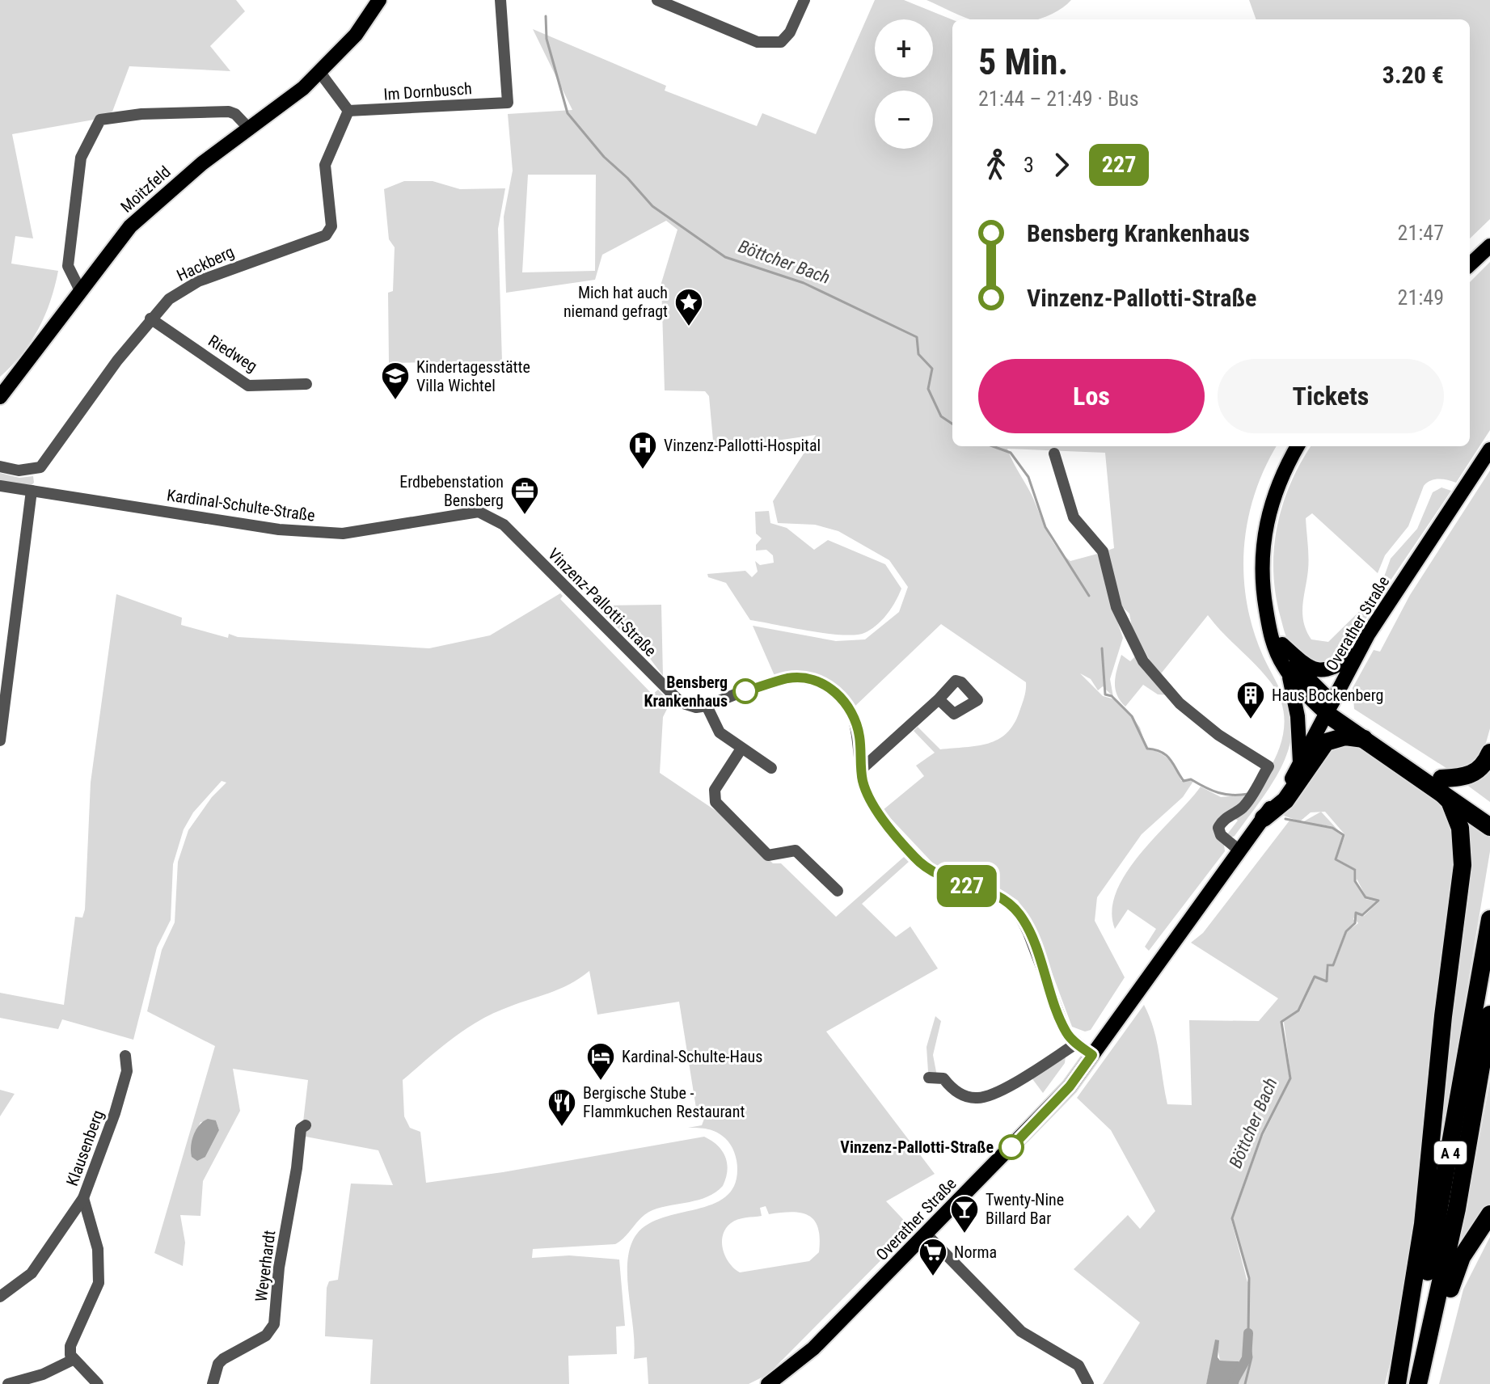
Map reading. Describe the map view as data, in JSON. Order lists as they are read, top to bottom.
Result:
{
  "streets": {
    "highway": ["A 4"],
    "main road": ["Moitzfeld", "Overather Straße"],
    "street": [
      "Im Dornbusch",
      "Hackberg",
      "Riedweg",
      "Kardinal-Schulte-Straße",
      "Vinzenz-Pallotti-Straße",
      "Klausenberg",
      "Weyerhardt"
    ]
  },
  "crossings": [
    ["Im Dornbusch", "Hackberg"],
    ["Hackberg", "Riedweg"],
    ["Kardinal-Schulte-Straße", "Vinzenz-Pallotti-Straße"]
  ],
  "water": ["Böttcher Bach"],
  "places": {
    "place": ["Mich hat auch niemand gefragt"],
    "school or university": ["Kindertagesstätte Villa Wichtel"],
    "hospital": ["Vinzenz-Pallotti-Hospital"],
    "office": ["Erdbebenstation Bensberg"],
    "other": ["Bensberg Krankenhaus", "Vinzenz-Pallotti-Straße"],
    "building": ["Haus Bockenberg"],
    "hotel": ["Kardinal-Schulte-Haus"],
    "restaurant": ["Bergische Stube - Flammkuchen Restaurant"],
    "bar": ["Twenty-Nine Billard Bar"],
    "supermarket": ["Norma"]
  },
  "lines": ["bus line 227"],
  "page": {
    "on_map": "227",
    "map_buttons": ["+", "−"],
    "heading": ["5 Min.", "21:44 – 21:49 · Bus", "3.20 €"],
    "legs": ["3", "227"],
    "list": [
      {
        "name": "Bensberg Krankenhaus",
        "value": "21:47"
      },
      {
        "name": "Vinzenz-Pallotti-Straße",
        "value": "21:49"
      }
    ],
    "buttons": ["Los", "Tickets"]
  }
}
